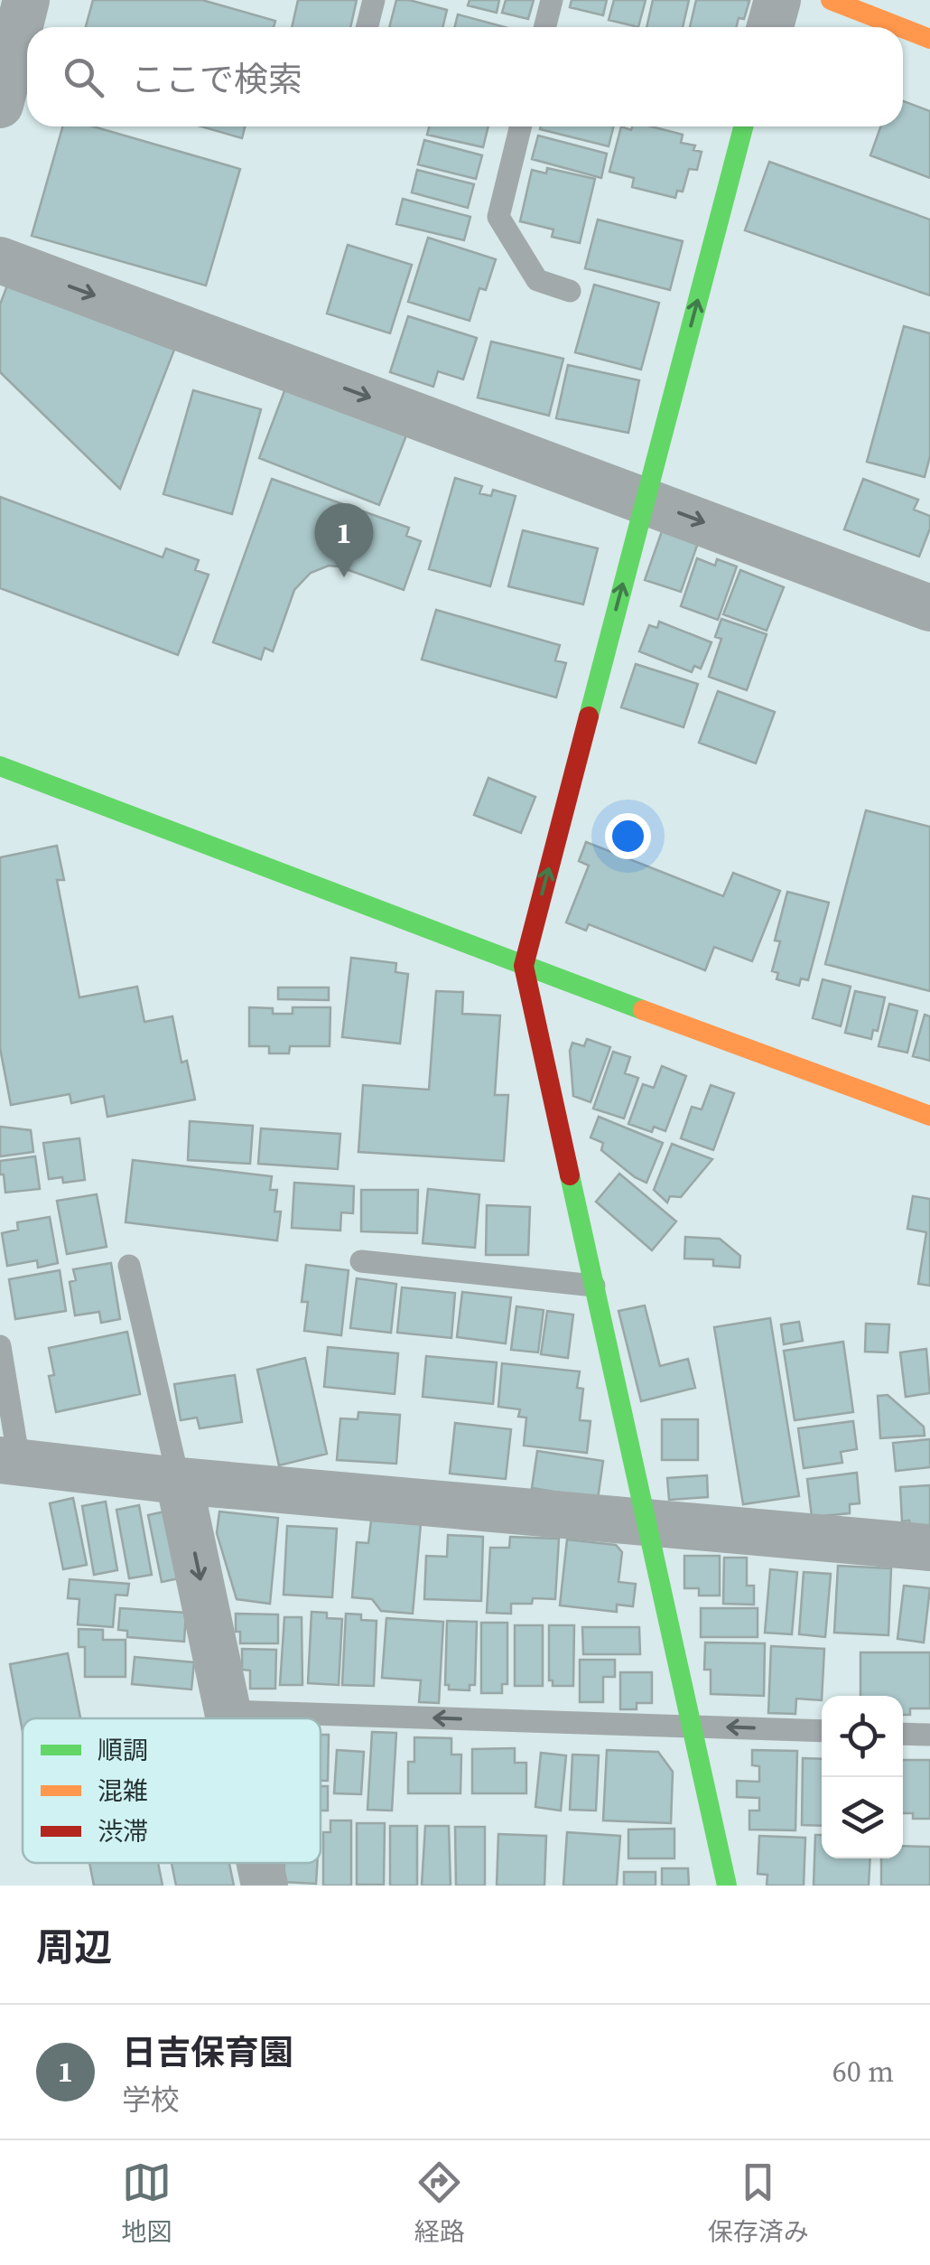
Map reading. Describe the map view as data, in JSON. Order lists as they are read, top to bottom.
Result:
{
  "legend": ["順調", "混雑", "渋滞"],
  "page": {
    "search": "ここで検索",
    "pins": "1",
    "heading": "周辺",
    "list": [
      {
        "mark": "1",
        "name": "日吉保育園",
        "note": "学校",
        "value": "60 m"
      }
    ],
    "nav": ["地図", "経路", "保存済み"]
  }
}
